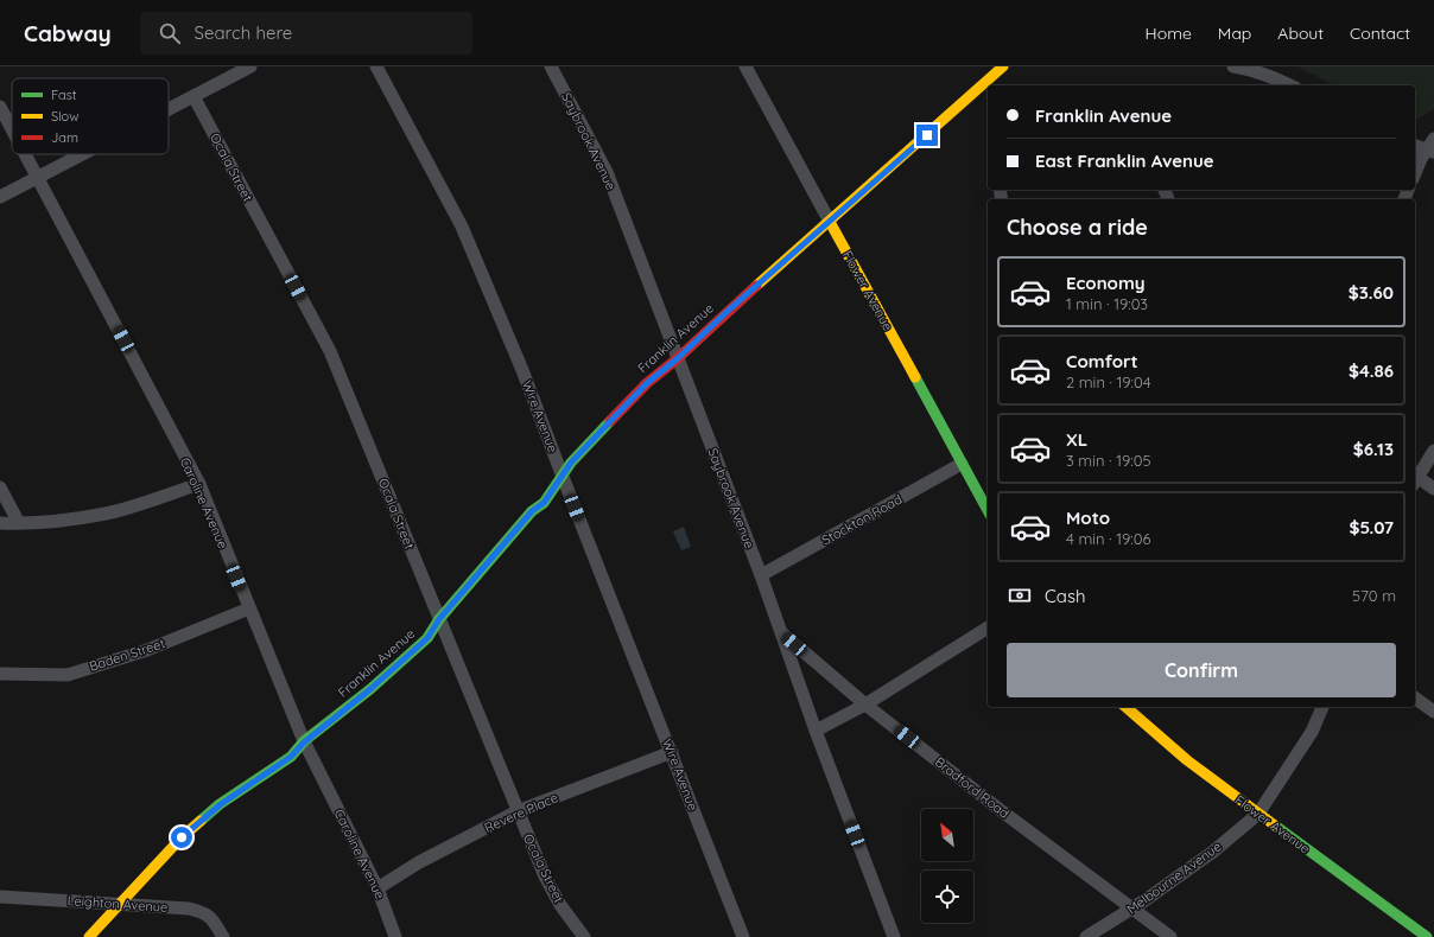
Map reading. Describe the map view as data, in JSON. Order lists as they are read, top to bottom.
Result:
{
  "streets": {
    "street": [
      "Saybrook Avenue",
      "Ocala Street",
      "Flower Avenue",
      "Franklin Avenue",
      "Wire Avenue",
      "Caroline Avenue",
      "Stockton Road",
      "Baden Street",
      "Bradford Road",
      "Revere Place",
      "Melbourne Avenue",
      "Leighton Avenue"
    ]
  },
  "crossings": [
    ["Saybrook Avenue", "Franklin Avenue"],
    ["Saybrook Avenue", "Stockton Road"],
    ["Saybrook Avenue", "Bradford Road"],
    ["Ocala Street", "Franklin Avenue"],
    ["Ocala Street", "Revere Place"],
    ["Flower Avenue", "Franklin Avenue"],
    ["Flower Avenue", "Stockton Road"],
    ["Flower Avenue", "Melbourne Avenue"],
    ["Franklin Avenue", "Wire Avenue"],
    ["Franklin Avenue", "Caroline Avenue"],
    ["Franklin Avenue", "Leighton Avenue"],
    ["Wire Avenue", "Revere Place"],
    ["Caroline Avenue", "Baden Street"],
    ["Caroline Avenue", "Revere Place"],
    ["Bradford Road", "Melbourne Avenue"]
  ],
  "legend": ["Fast", "Slow", "Jam"],
  "north": "top left",
  "page": {
    "header": "Cabway",
    "search": "Search here",
    "nav": [
      "Home",
      "Map",
      "About",
      "Contact"
    ],
    "banner": ["Franklin Avenue", "East Franklin Avenue"],
    "heading": "Choose a ride",
    "list": [
      {
        "name": "Economy",
        "note": "1 min · 19:03",
        "value": "$3.60"
      },
      {
        "name": "Comfort",
        "note": "2 min · 19:04",
        "value": "$4.86"
      },
      {
        "name": "XL",
        "note": "3 min · 19:05",
        "value": "$6.13"
      },
      {
        "name": "Moto",
        "note": "4 min · 19:06",
        "value": "$5.07"
      }
    ],
    "pay": ["Cash", "570 m"],
    "buttons": "Confirm"
  }
}
